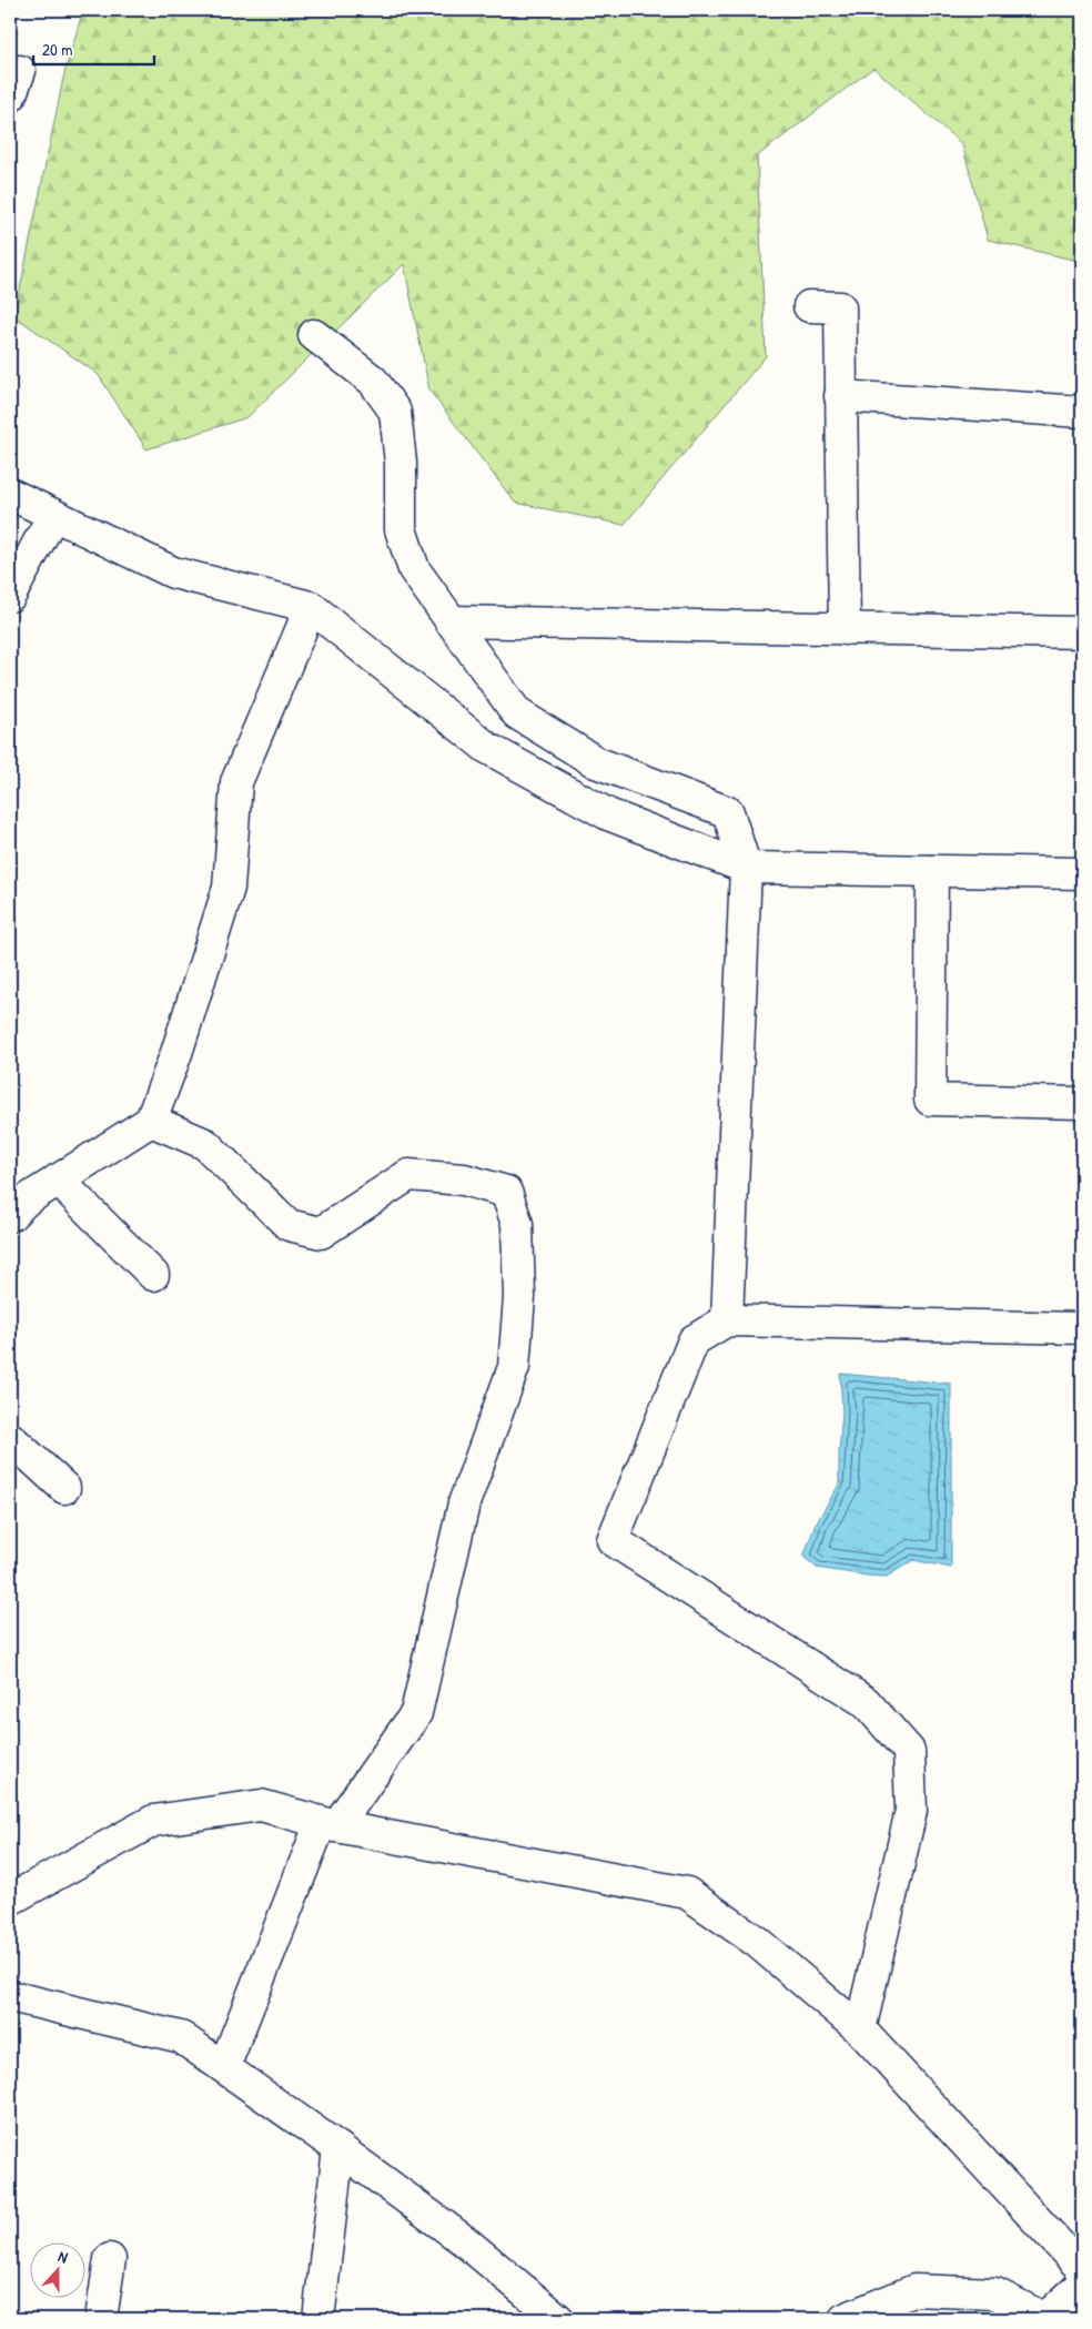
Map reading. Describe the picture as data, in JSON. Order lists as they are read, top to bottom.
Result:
{
  "scale_bar": "20 m",
  "north": "top"
}
